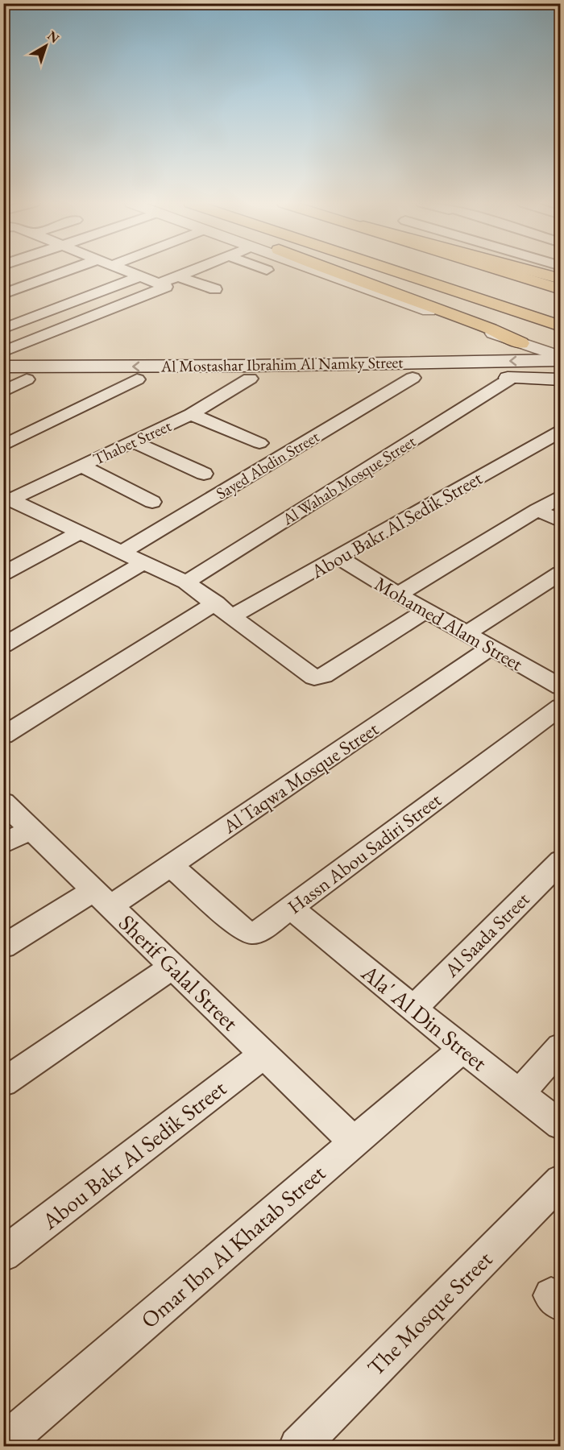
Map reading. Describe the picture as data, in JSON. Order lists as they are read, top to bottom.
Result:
{
  "streets": {
    "main road": ["Al Mostashar Ibrahim Al Namky Street"],
    "street": [
      "Thabet Street",
      "Sayed Abdin Street",
      "Al Wahab Mosque Street",
      "Abou Bakr Al Sedik Street",
      "Mohamed Alam Street",
      "Al Taqwa Mosque Street",
      "Hassn Abou Sadiri Street",
      "Al Saada Street",
      "Sherif Galal Street",
      "Ala' Al Din Street",
      "Omar Ibn Al Khatab Street",
      "The Mosque Street"
    ]
  },
  "crossings": [
    ["Al Mostashar Ibrahim Al Namky Street", "Thabet Street"],
    ["Al Mostashar Ibrahim Al Namky Street", "Sayed Abdin Street"],
    ["Al Mostashar Ibrahim Al Namky Street", "Al Wahab Mosque Street"],
    ["Abou Bakr Al Sedik Street", "Mohamed Alam Street"],
    ["Abou Bakr Al Sedik Street", "Sherif Galal Street"],
    ["Mohamed Alam Street", "Al Taqwa Mosque Street"],
    ["Al Taqwa Mosque Street", "Hassn Abou Sadiri Street"],
    ["Al Taqwa Mosque Street", "Sherif Galal Street"],
    ["Hassn Abou Sadiri Street", "Ala' Al Din Street"],
    ["Al Saada Street", "Ala' Al Din Street"],
    ["Sherif Galal Street", "Omar Ibn Al Khatab Street"],
    ["Ala' Al Din Street", "Omar Ibn Al Khatab Street"]
  ],
  "north": "top right"
}
